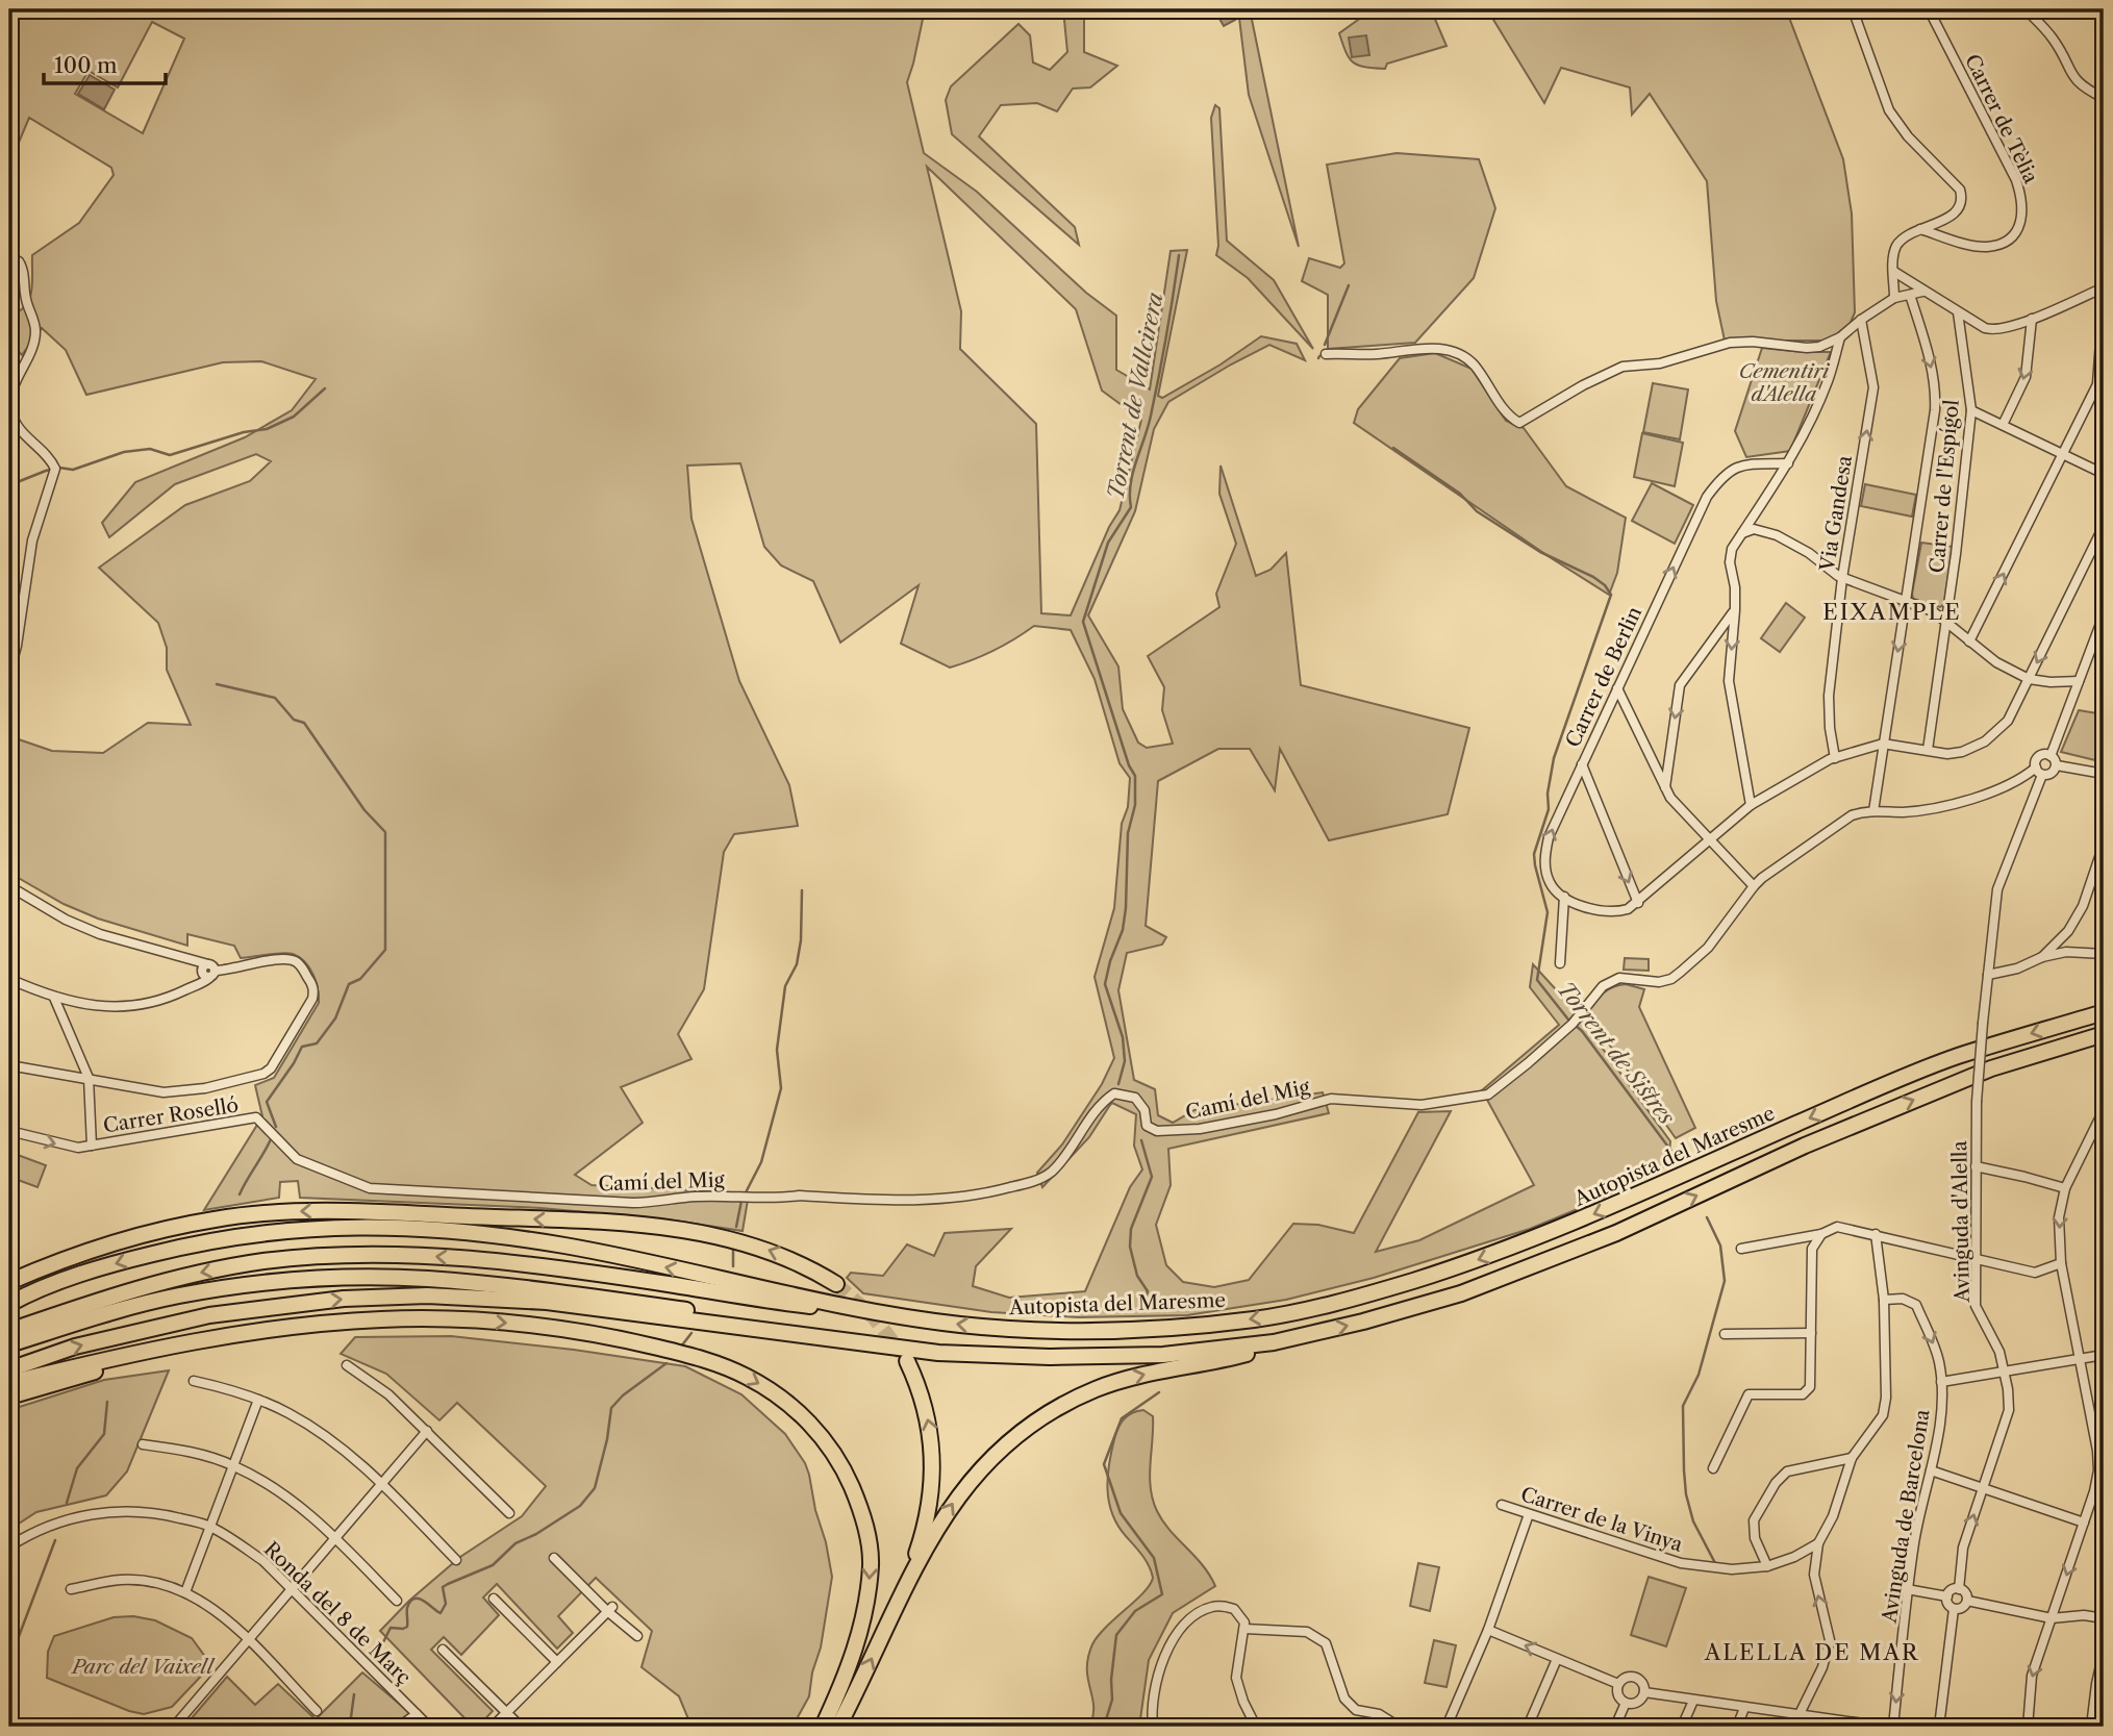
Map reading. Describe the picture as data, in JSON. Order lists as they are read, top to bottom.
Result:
{
  "streets": {
    "highway": ["Autopista del Maresme"],
    "street": [
      "Carrer de Tèlia",
      "Carrer de l'Espígol",
      "Via Gandesa",
      "Carrer de Berlin",
      "Camí del Mig",
      "Carrer Roselló",
      "Avinguda d'Alella",
      "Avinguda de Barcelona",
      "Carrer de la Vinya",
      "Ronda del 8 de Març"
    ]
  },
  "crossings": [
    ["Camí del Mig", "Carrer Roselló"],
    ["Camí del Mig", "Avinguda d'Alella"]
  ],
  "districts": ["EIXAMPLE", "ALELLA DE MAR"],
  "water": ["Torrent de Vallcirera", "Torrent de Sistres"],
  "parks": ["Cementiri d'Alella", "Parc del Vaixell"],
  "scale_bar": "100 m"
}
